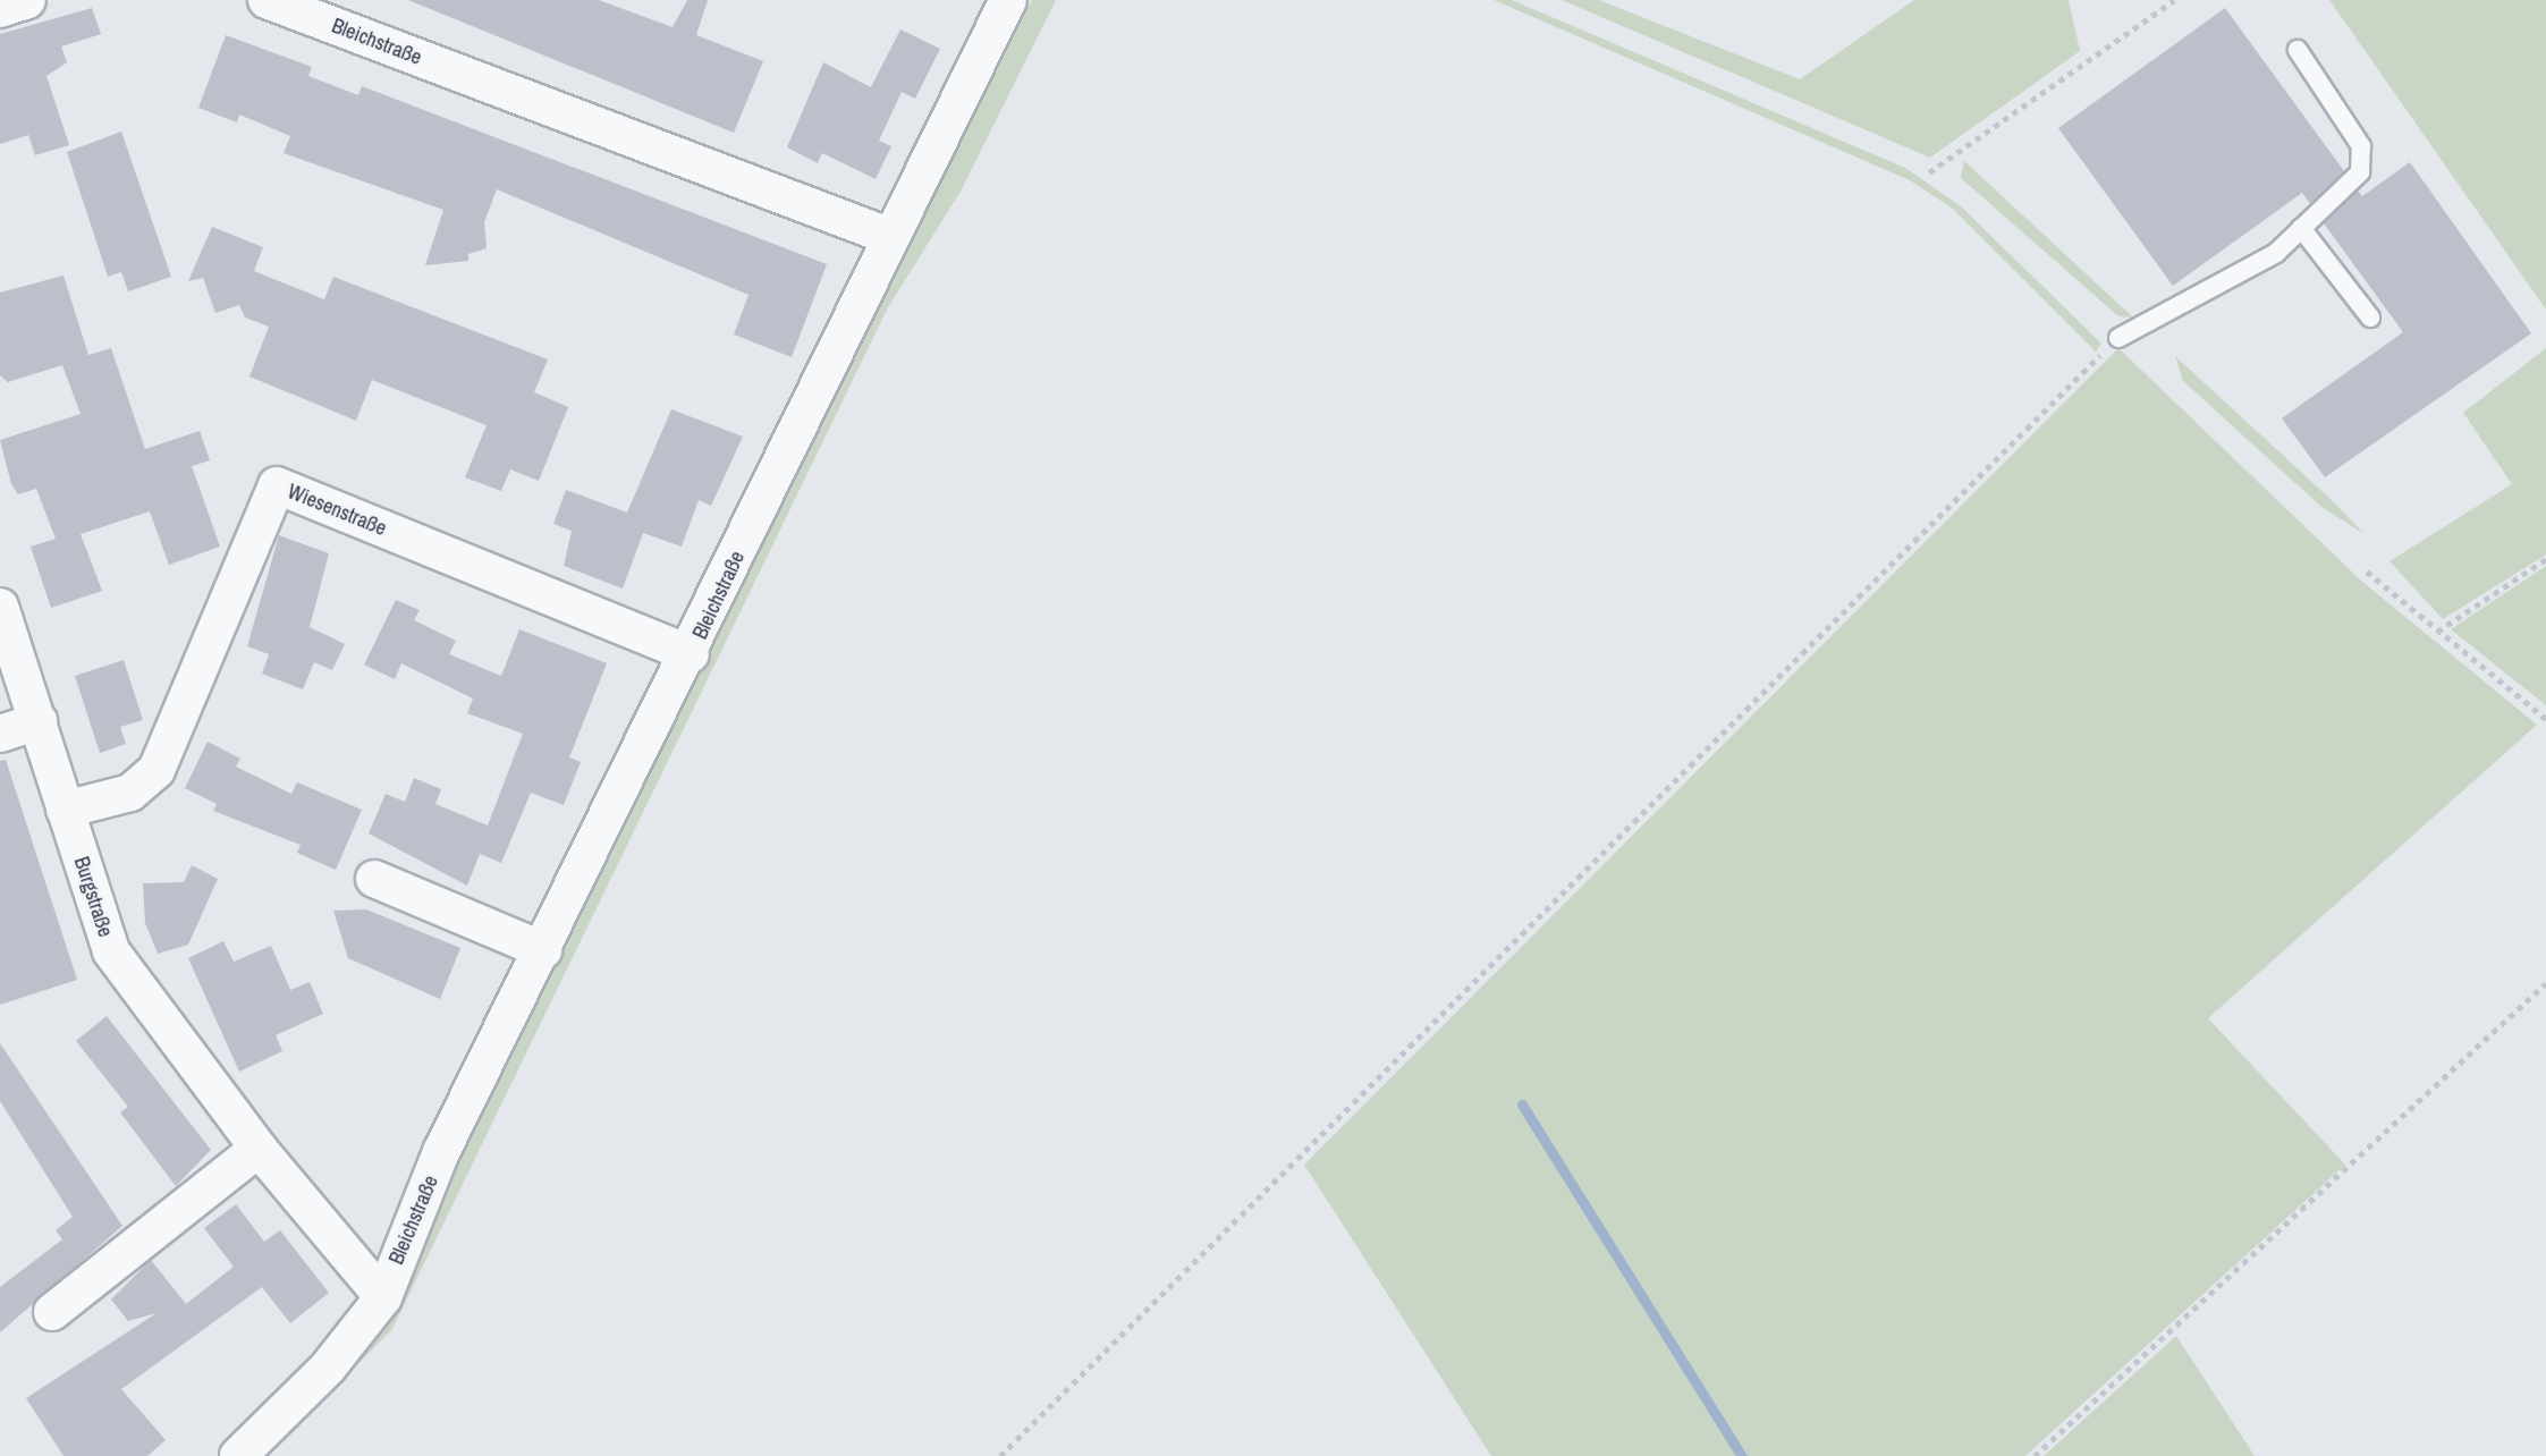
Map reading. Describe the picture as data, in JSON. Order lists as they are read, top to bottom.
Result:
{
  "streets": {
    "street": ["Bleichstraße", "Wiesenstraße", "Burgstraße"]
  },
  "crossings": [
    ["Bleichstraße", "Wiesenstraße"],
    ["Bleichstraße", "Burgstraße"],
    ["Wiesenstraße", "Burgstraße"]
  ]
}
